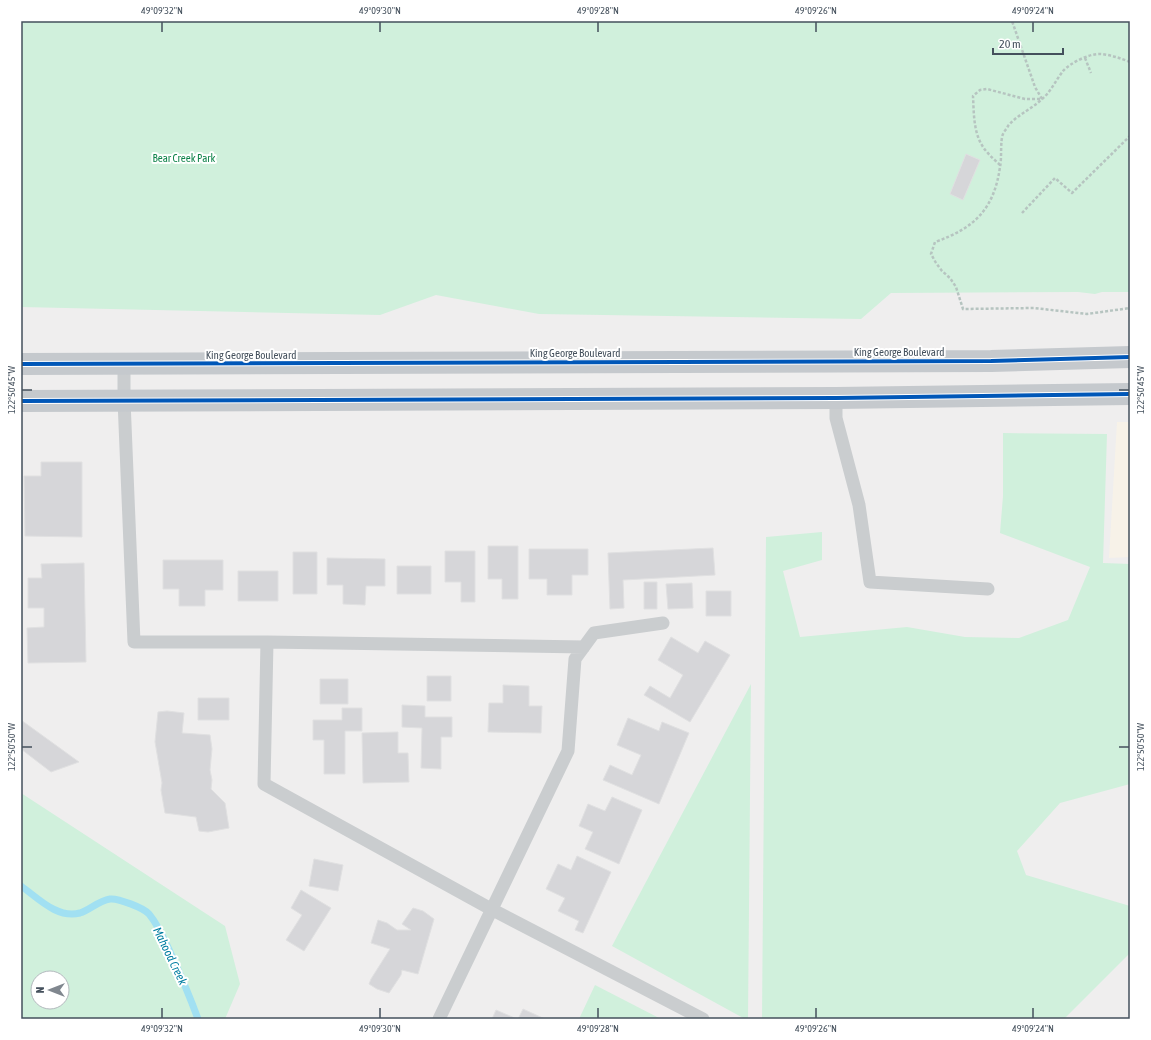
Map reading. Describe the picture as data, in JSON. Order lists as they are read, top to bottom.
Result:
{
  "streets": {
    "main road": ["King George Boulevard"]
  },
  "water": ["Mahood Creek"],
  "parks": ["Bear Creek Park"],
  "scale_bar": "20 m",
  "north": "left",
  "coordinates": [
    "49°09'32\"N",
    "49°09'30\"N",
    "49°09'28\"N",
    "49°09'26\"N",
    "49°09'24\"N",
    "122°50'45\"W",
    "122°50'50\"W"
  ]
}
